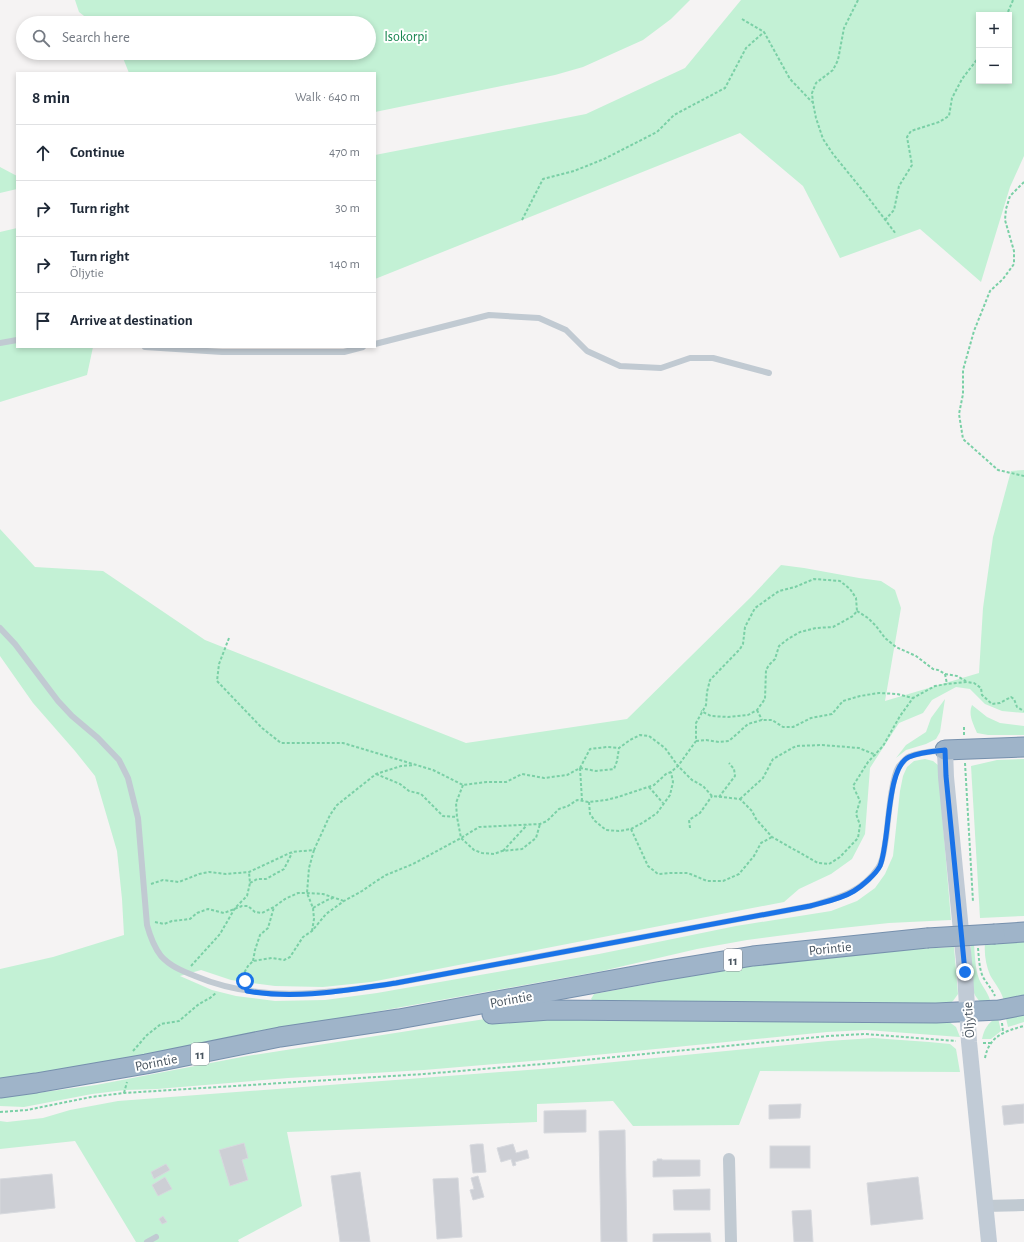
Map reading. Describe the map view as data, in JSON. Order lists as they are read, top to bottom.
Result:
{
  "streets": {
    "highway": ["Porintie", "11"],
    "main road": ["Öljytie"]
  },
  "parks": ["Isokorpi"],
  "page": {
    "map_buttons": ["+", "−"],
    "search": "Search here",
    "heading": ["8 min", "Walk · 640 m"],
    "list": [
      ["Continue", "470 m"],
      ["Turn right", "30 m"],
      ["Turn right", "Öljytie", "140 m"],
      "Arrive at destination"
    ]
  }
}
